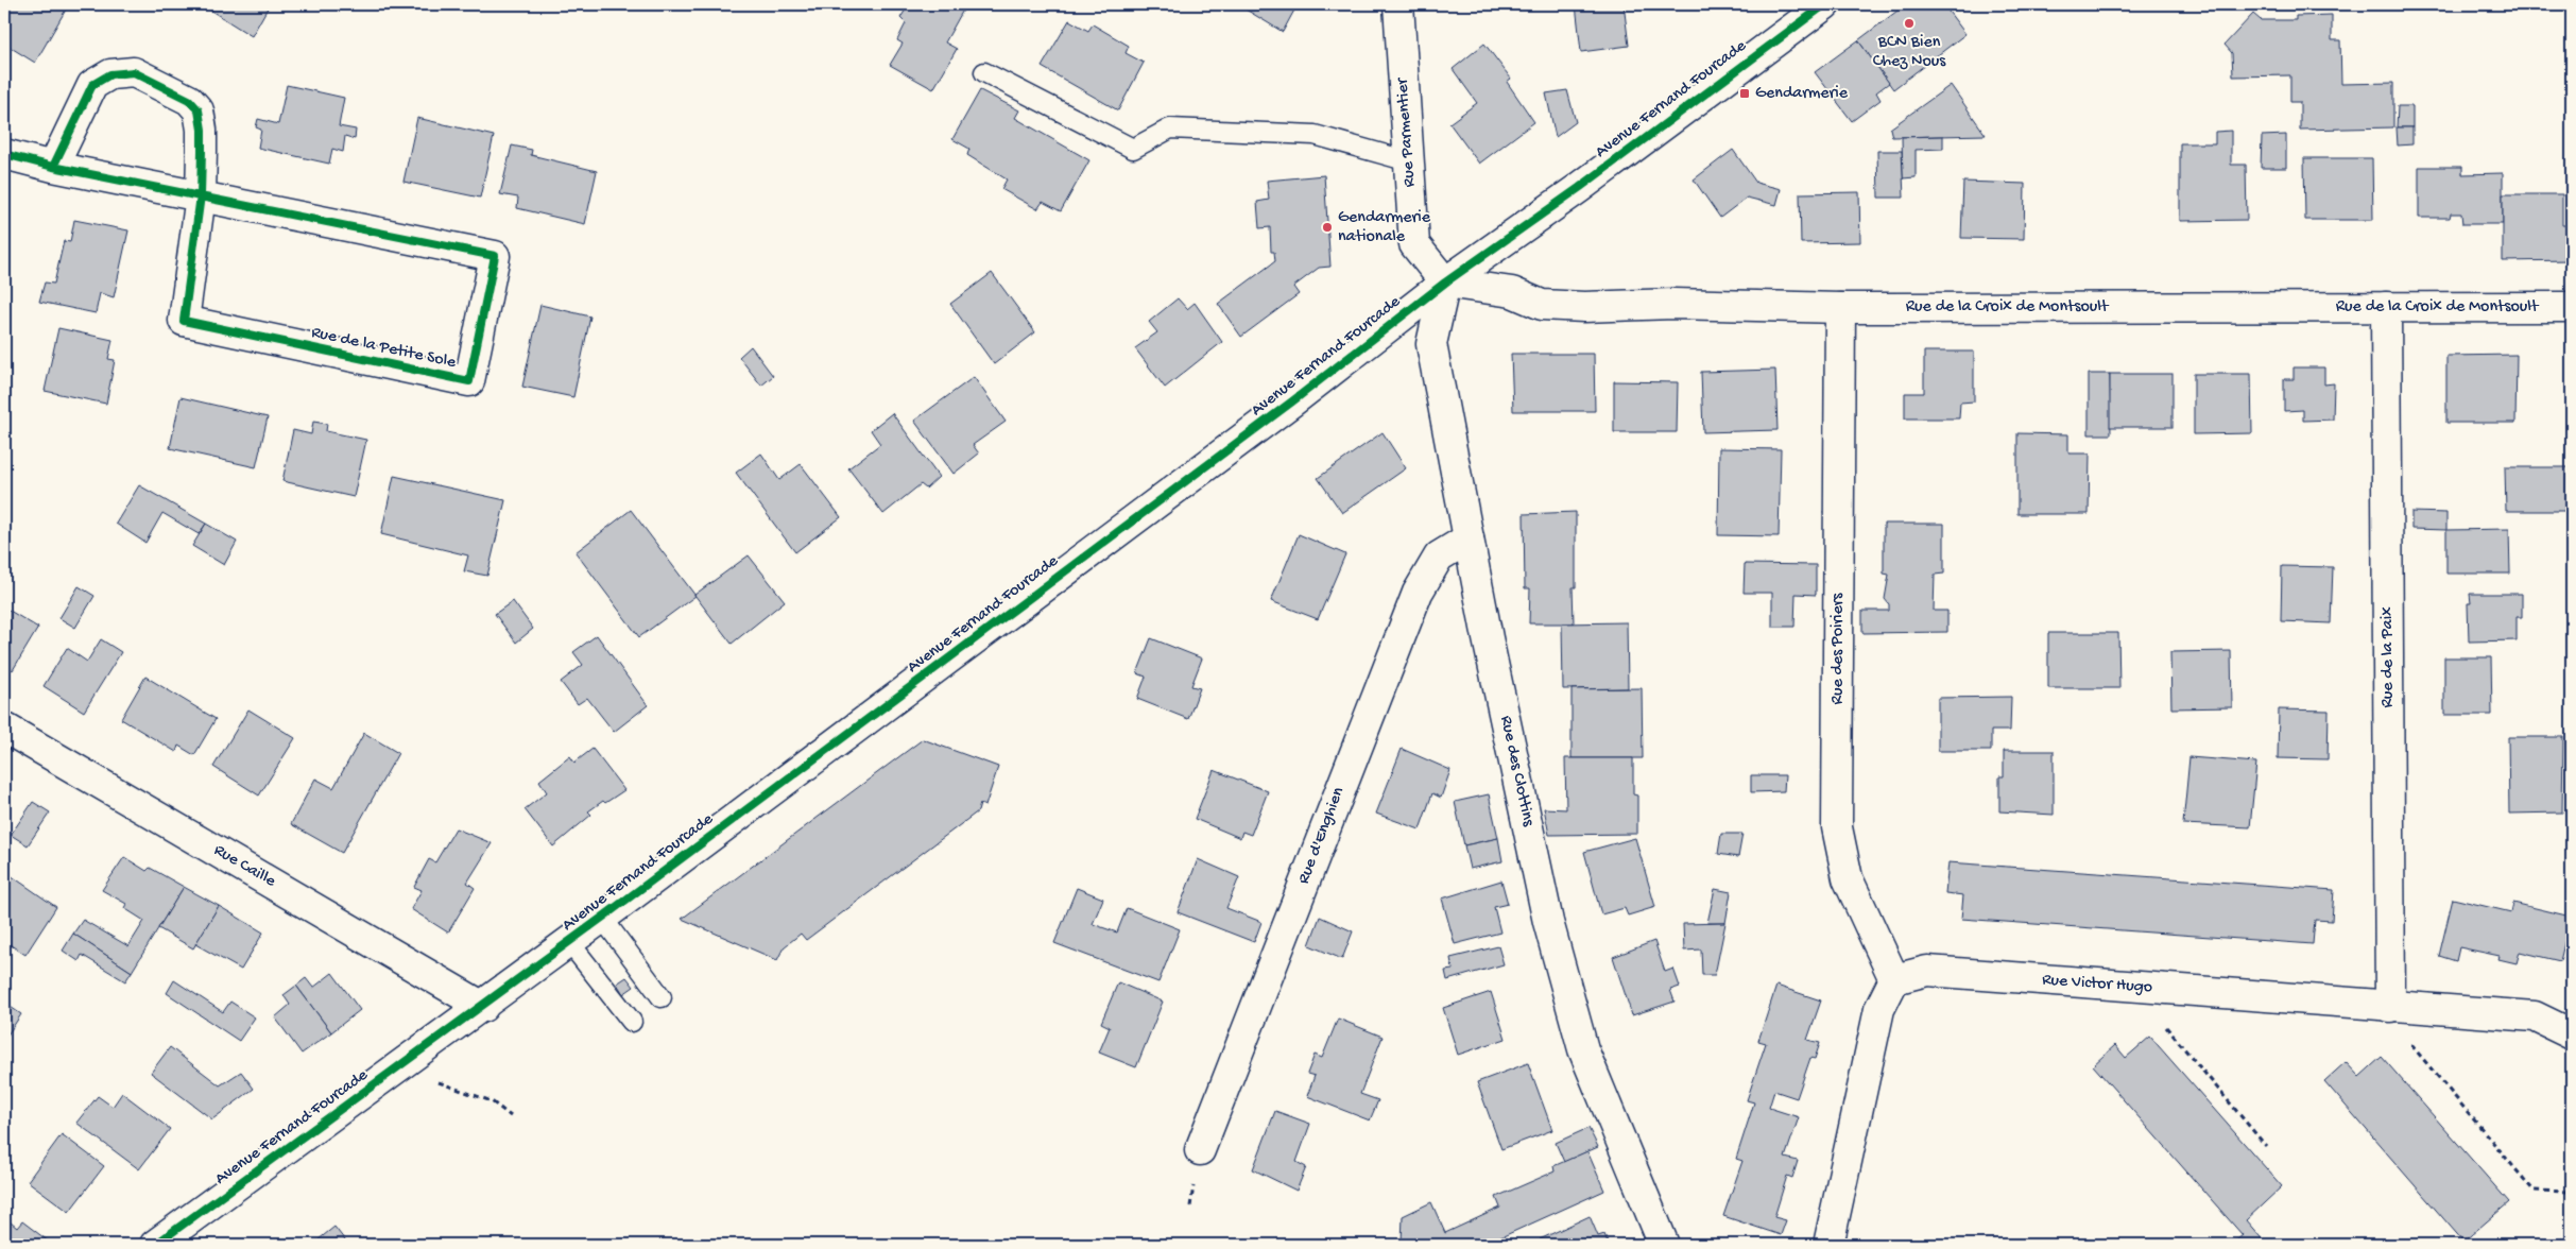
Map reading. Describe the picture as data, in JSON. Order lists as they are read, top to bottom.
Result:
{
  "streets": {
    "street": [
      "Avenue Fernand Fourcade",
      "Rue Parmentier",
      "Rue de la Croix de Montsoult",
      "Rue de la Petite Sole",
      "Rue des Poiriers",
      "Rue de la Paix",
      "Rue des Clottins",
      "Rue d'Enghien",
      "Rue Caille",
      "Rue Victor Hugo"
    ]
  },
  "crossings": [
    ["Avenue Fernand Fourcade", "Rue Parmentier"],
    ["Avenue Fernand Fourcade", "Rue de la Croix de Montsoult"],
    ["Avenue Fernand Fourcade", "Rue des Clottins"],
    ["Avenue Fernand Fourcade", "Rue Caille"],
    ["Rue Parmentier", "Rue de la Croix de Montsoult"],
    ["Rue Parmentier", "Rue des Clottins"],
    ["Rue de la Croix de Montsoult", "Rue des Poiriers"],
    ["Rue de la Croix de Montsoult", "Rue de la Paix"],
    ["Rue de la Croix de Montsoult", "Rue des Clottins"],
    ["Rue des Poiriers", "Rue Victor Hugo"],
    ["Rue de la Paix", "Rue Victor Hugo"],
    ["Rue des Clottins", "Rue d'Enghien"]
  ],
  "places": {
    "other": ["BCN Bien Chez Nous", "Gendarmerie nationale"],
    "transit": ["Gendarmerie"]
  }
}
